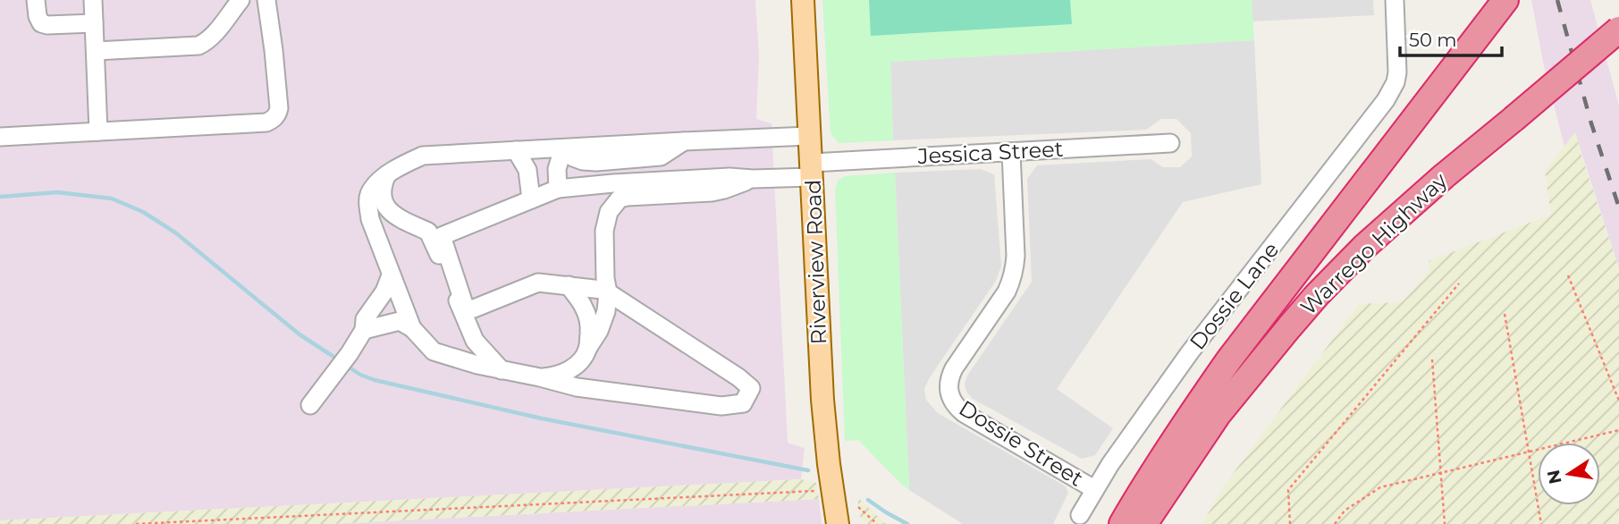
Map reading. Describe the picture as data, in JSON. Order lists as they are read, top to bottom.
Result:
{
  "streets": {
    "highway": ["Warrego Highway"],
    "main road": ["Riverview Road"],
    "street": ["Jessica Street", "Dossie Lane", "Dossie Street"]
  },
  "crossings": [
    ["Jessica Street", "Riverview Road"],
    ["Jessica Street", "Dossie Street"],
    ["Dossie Lane", "Dossie Street"]
  ],
  "scale_bar": "50 m",
  "north": "left"
}
